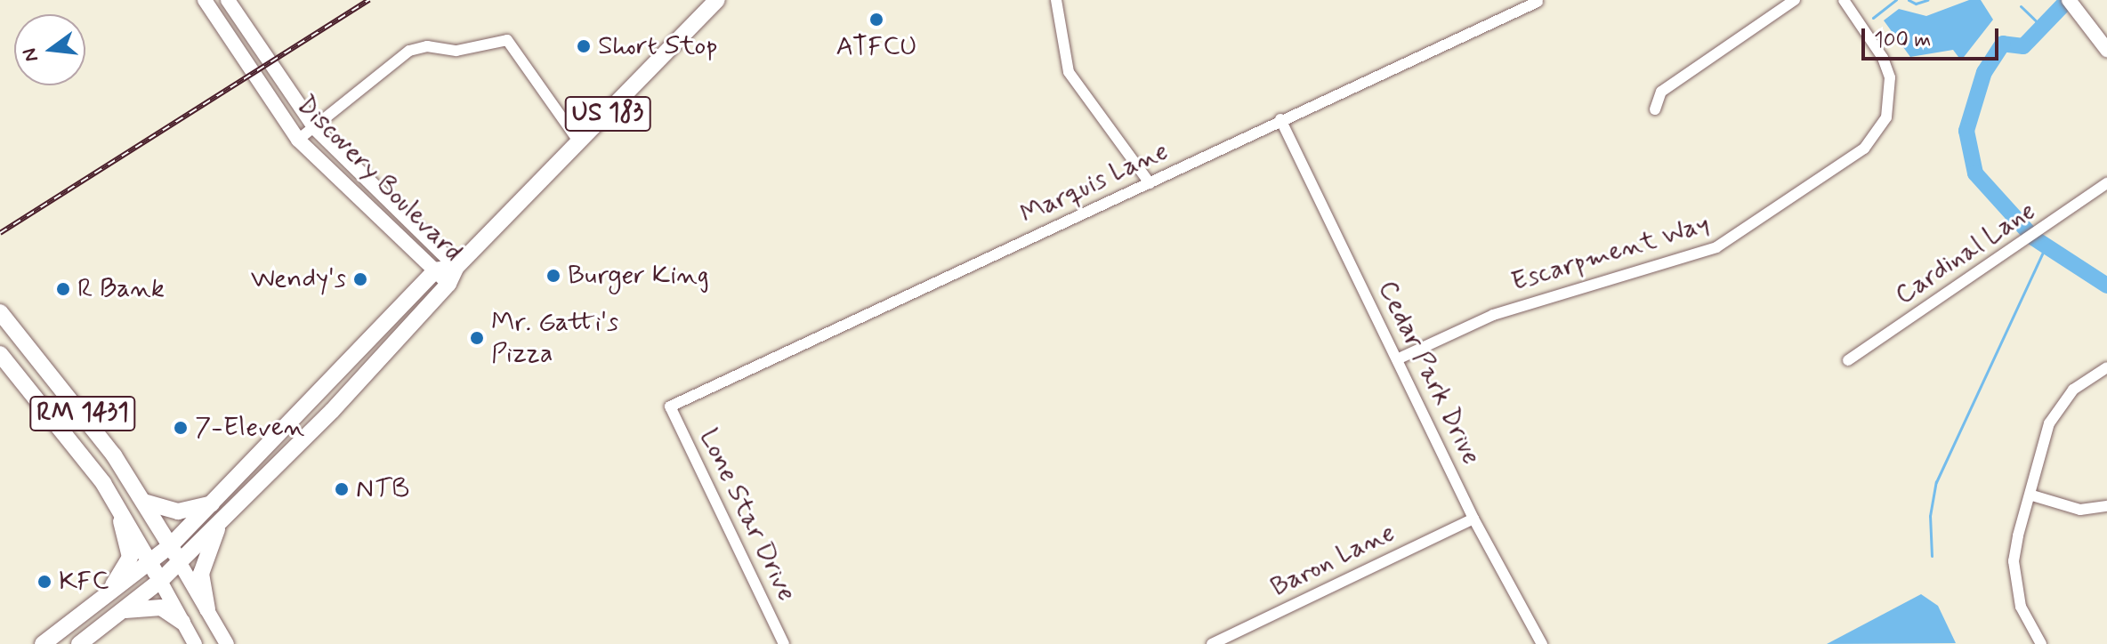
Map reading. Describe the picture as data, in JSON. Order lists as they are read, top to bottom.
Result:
{
  "streets": {
    "main road": ["US 183", "RM 1431"],
    "street": [
      "Discovery Boulevard",
      "Marquis Lane",
      "Escarpment Way",
      "Cardinal Lane",
      "Cedar Park Drive",
      "Lone Star Drive",
      "Baron Lane"
    ]
  },
  "crossings": [
    ["US 183", "Discovery Boulevard"],
    ["US 183", "RM 1431"],
    ["Marquis Lane", "Cedar Park Drive"],
    ["Marquis Lane", "Lone Star Drive"],
    ["Escarpment Way", "Cedar Park Drive"],
    ["Cedar Park Drive", "Baron Lane"]
  ],
  "places": [
    "ATFCU",
    "Short Stop",
    "Burger King",
    "Wendy's",
    "R Bank",
    "Mr. Gatti's Pizza",
    "7-Eleven",
    "NTB",
    "KFC"
  ],
  "scale_bar": "100 m",
  "north": "left"
}
